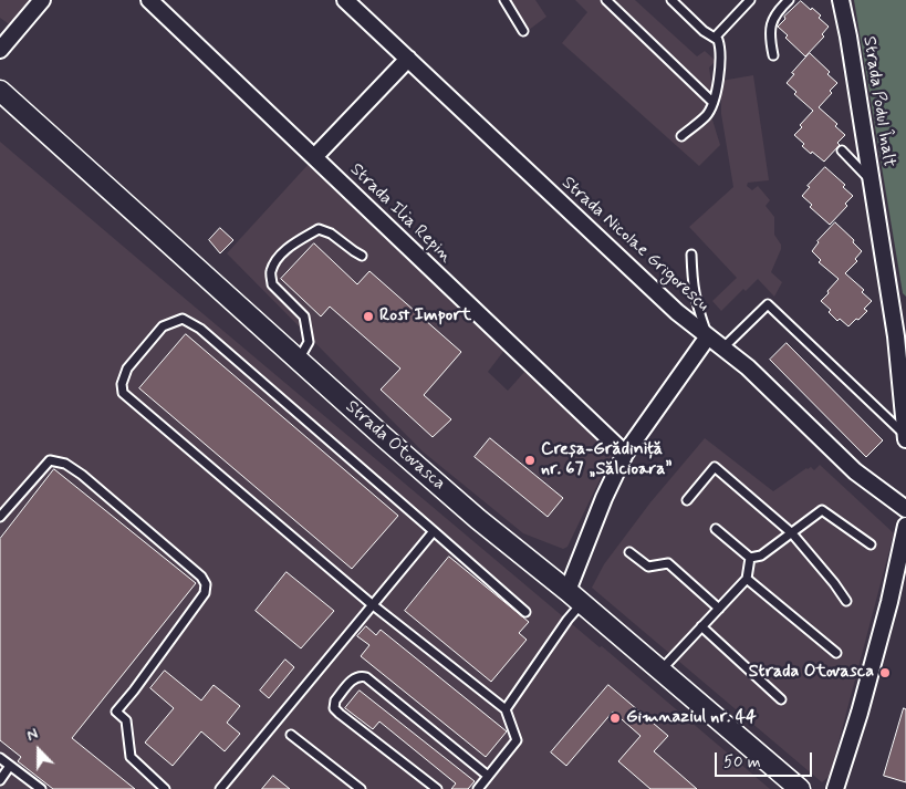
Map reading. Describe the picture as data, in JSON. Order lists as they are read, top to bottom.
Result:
{
  "streets": {
    "street": [
      "Strada Podul Înalt",
      "Strada Ilia Repin",
      "Strada Nicolae Grigorescu",
      "Strada Otovasca"
    ]
  },
  "places": [
    "Rost Import",
    "Creșa-Grădiniță nr. 67 „Sălcioara”",
    "Strada Otovasca",
    "Gimnaziul nr. 44"
  ],
  "scale_bar": "50 m",
  "north": "top"
}
